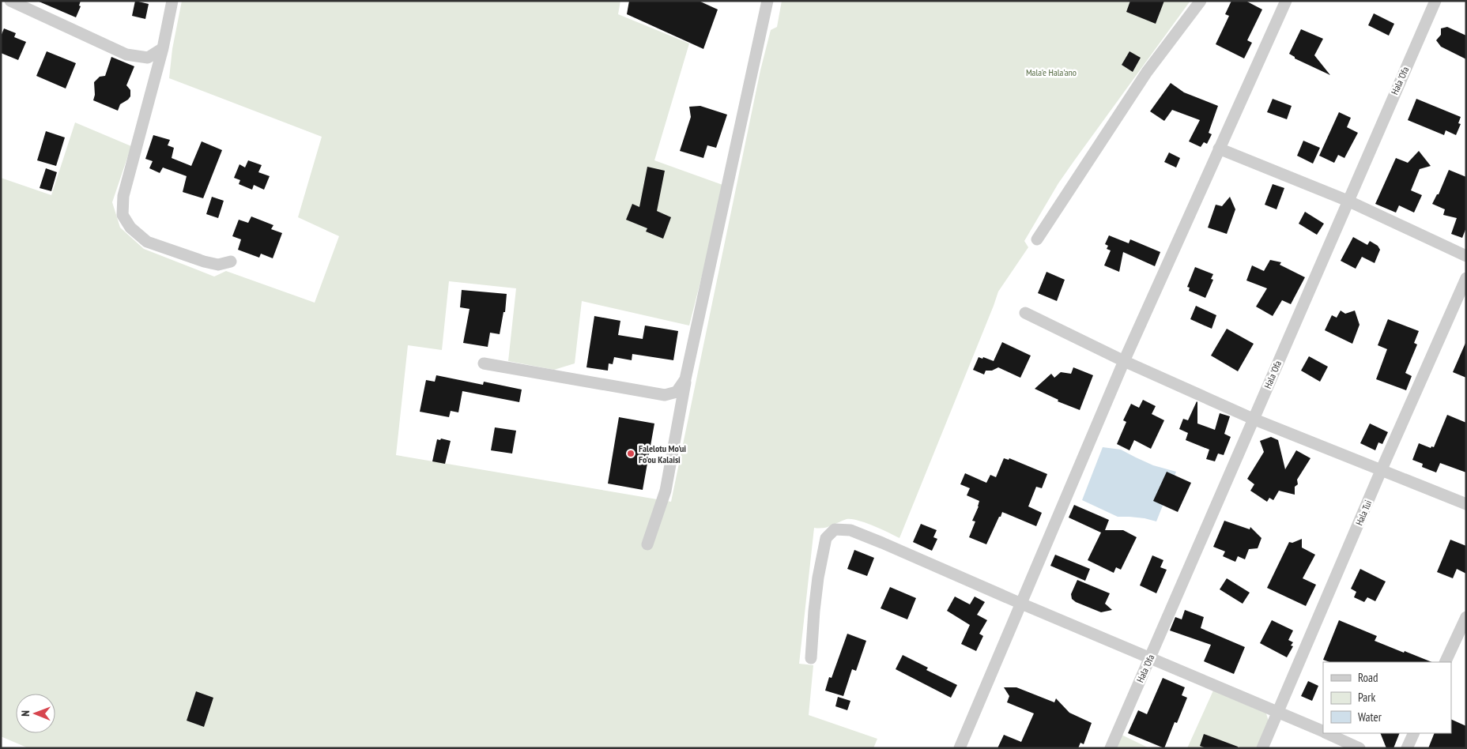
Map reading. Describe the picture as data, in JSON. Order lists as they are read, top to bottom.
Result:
{
  "streets": {
    "street": ["Hala 'Ofa", "Hala Tui"]
  },
  "parks": ["Mala'e Hala'ano"],
  "places": ["Falelotu Mo'ui Fo'ou Kalaisi"],
  "legend": ["Road", "Park", "Water"],
  "north": "left"
}
